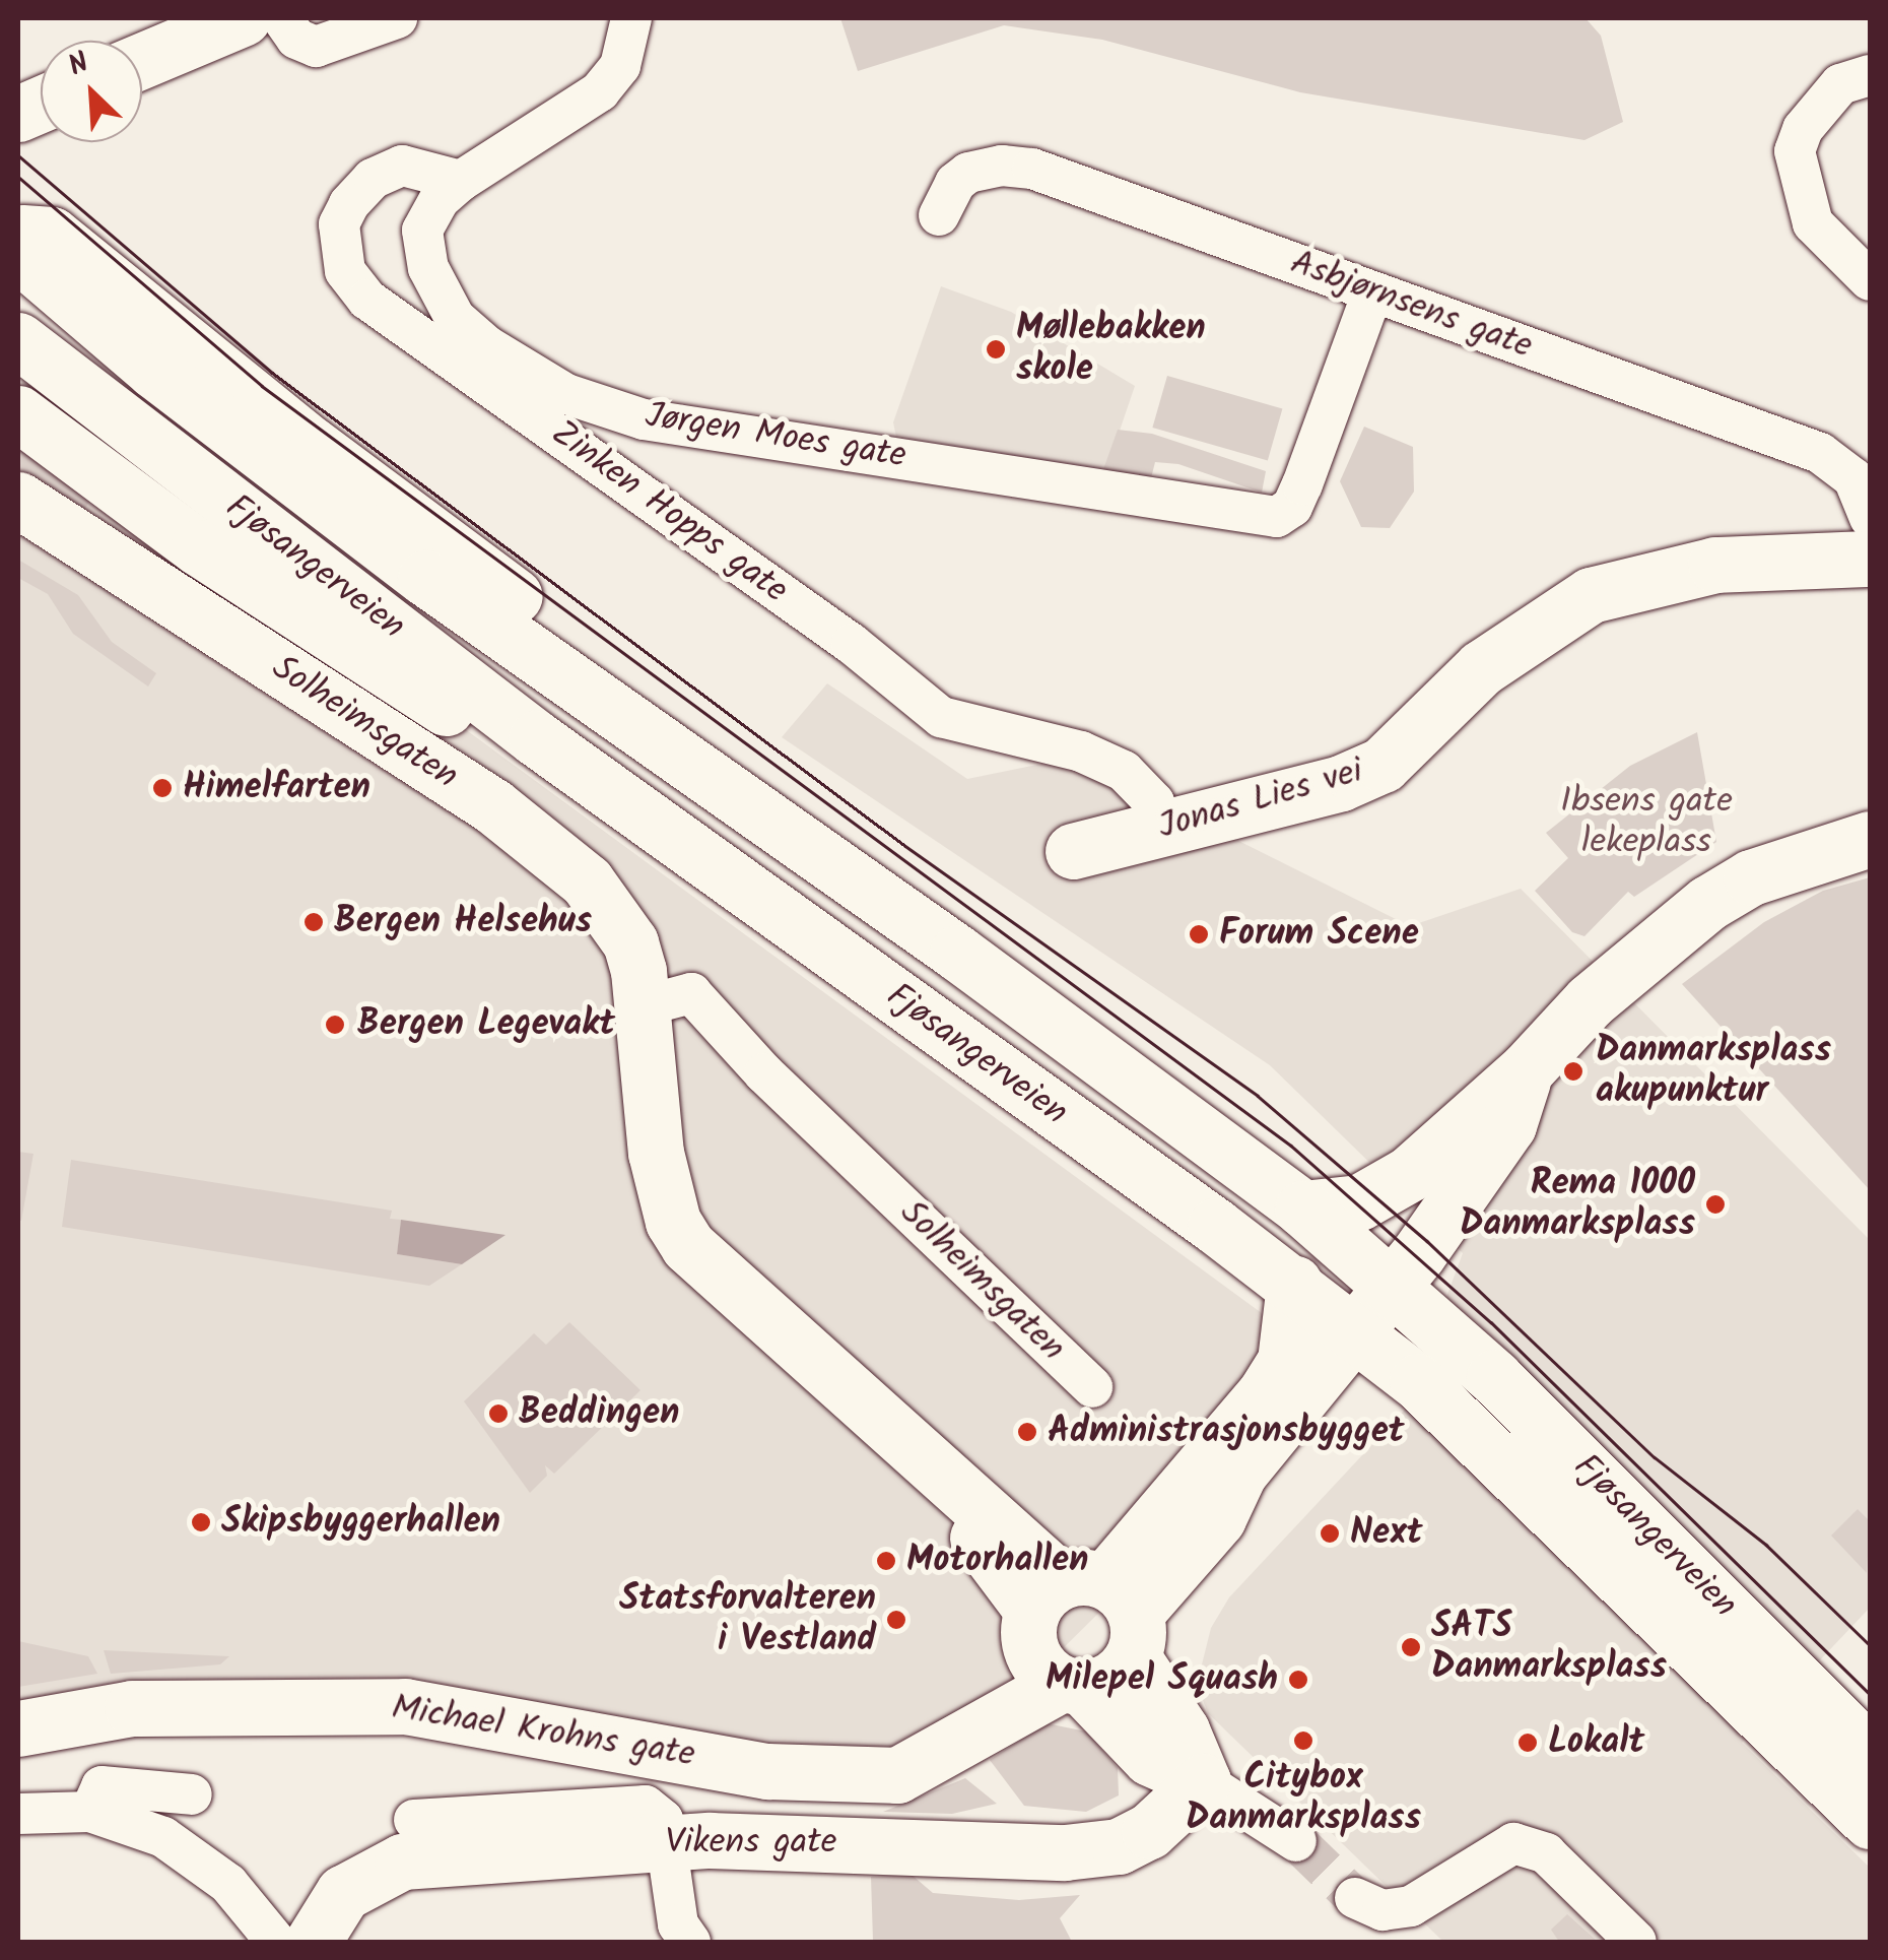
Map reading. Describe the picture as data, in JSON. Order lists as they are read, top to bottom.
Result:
{
  "streets": {
    "main road": [
      "Fjøsangerveien",
      "Solheimsgaten",
      "Jonas Lies vei",
      "Michael Krohns gate",
      "Vikens gate"
    ],
    "street": ["Asbjørnsens gate", "Jørgen Moes gate", "Zinken Hopps gate"]
  },
  "crossings": [
    ["Asbjørnsens gate", "Jørgen Moes gate"],
    ["Asbjørnsens gate", "Jonas Lies vei"],
    ["Jørgen Moes gate", "Zinken Hopps gate"],
    ["Zinken Hopps gate", "Jonas Lies vei"],
    ["Fjøsangerveien", "Michael Krohns gate"],
    ["Solheimsgaten", "Michael Krohns gate"],
    ["Solheimsgaten", "Vikens gate"]
  ],
  "parks": ["Ibsens gate lekeplass"],
  "places": [
    "Møllebakken skole",
    "Himelfarten",
    "Bergen Helsehus",
    "Forum Scene",
    "Bergen Legevakt",
    "Danmarksplass akupunktur",
    "Rema 1000 Danmarksplass",
    "Beddingen",
    "Administrasjonsbygget",
    "Skipsbyggerhallen",
    "Next",
    "Motorhallen",
    "Statsforvalteren i Vestland",
    "SATS Danmarksplass",
    "Milepel Squash",
    "Citybox Danmarksplass",
    "Lokalt"
  ],
  "north": "top left"
}
